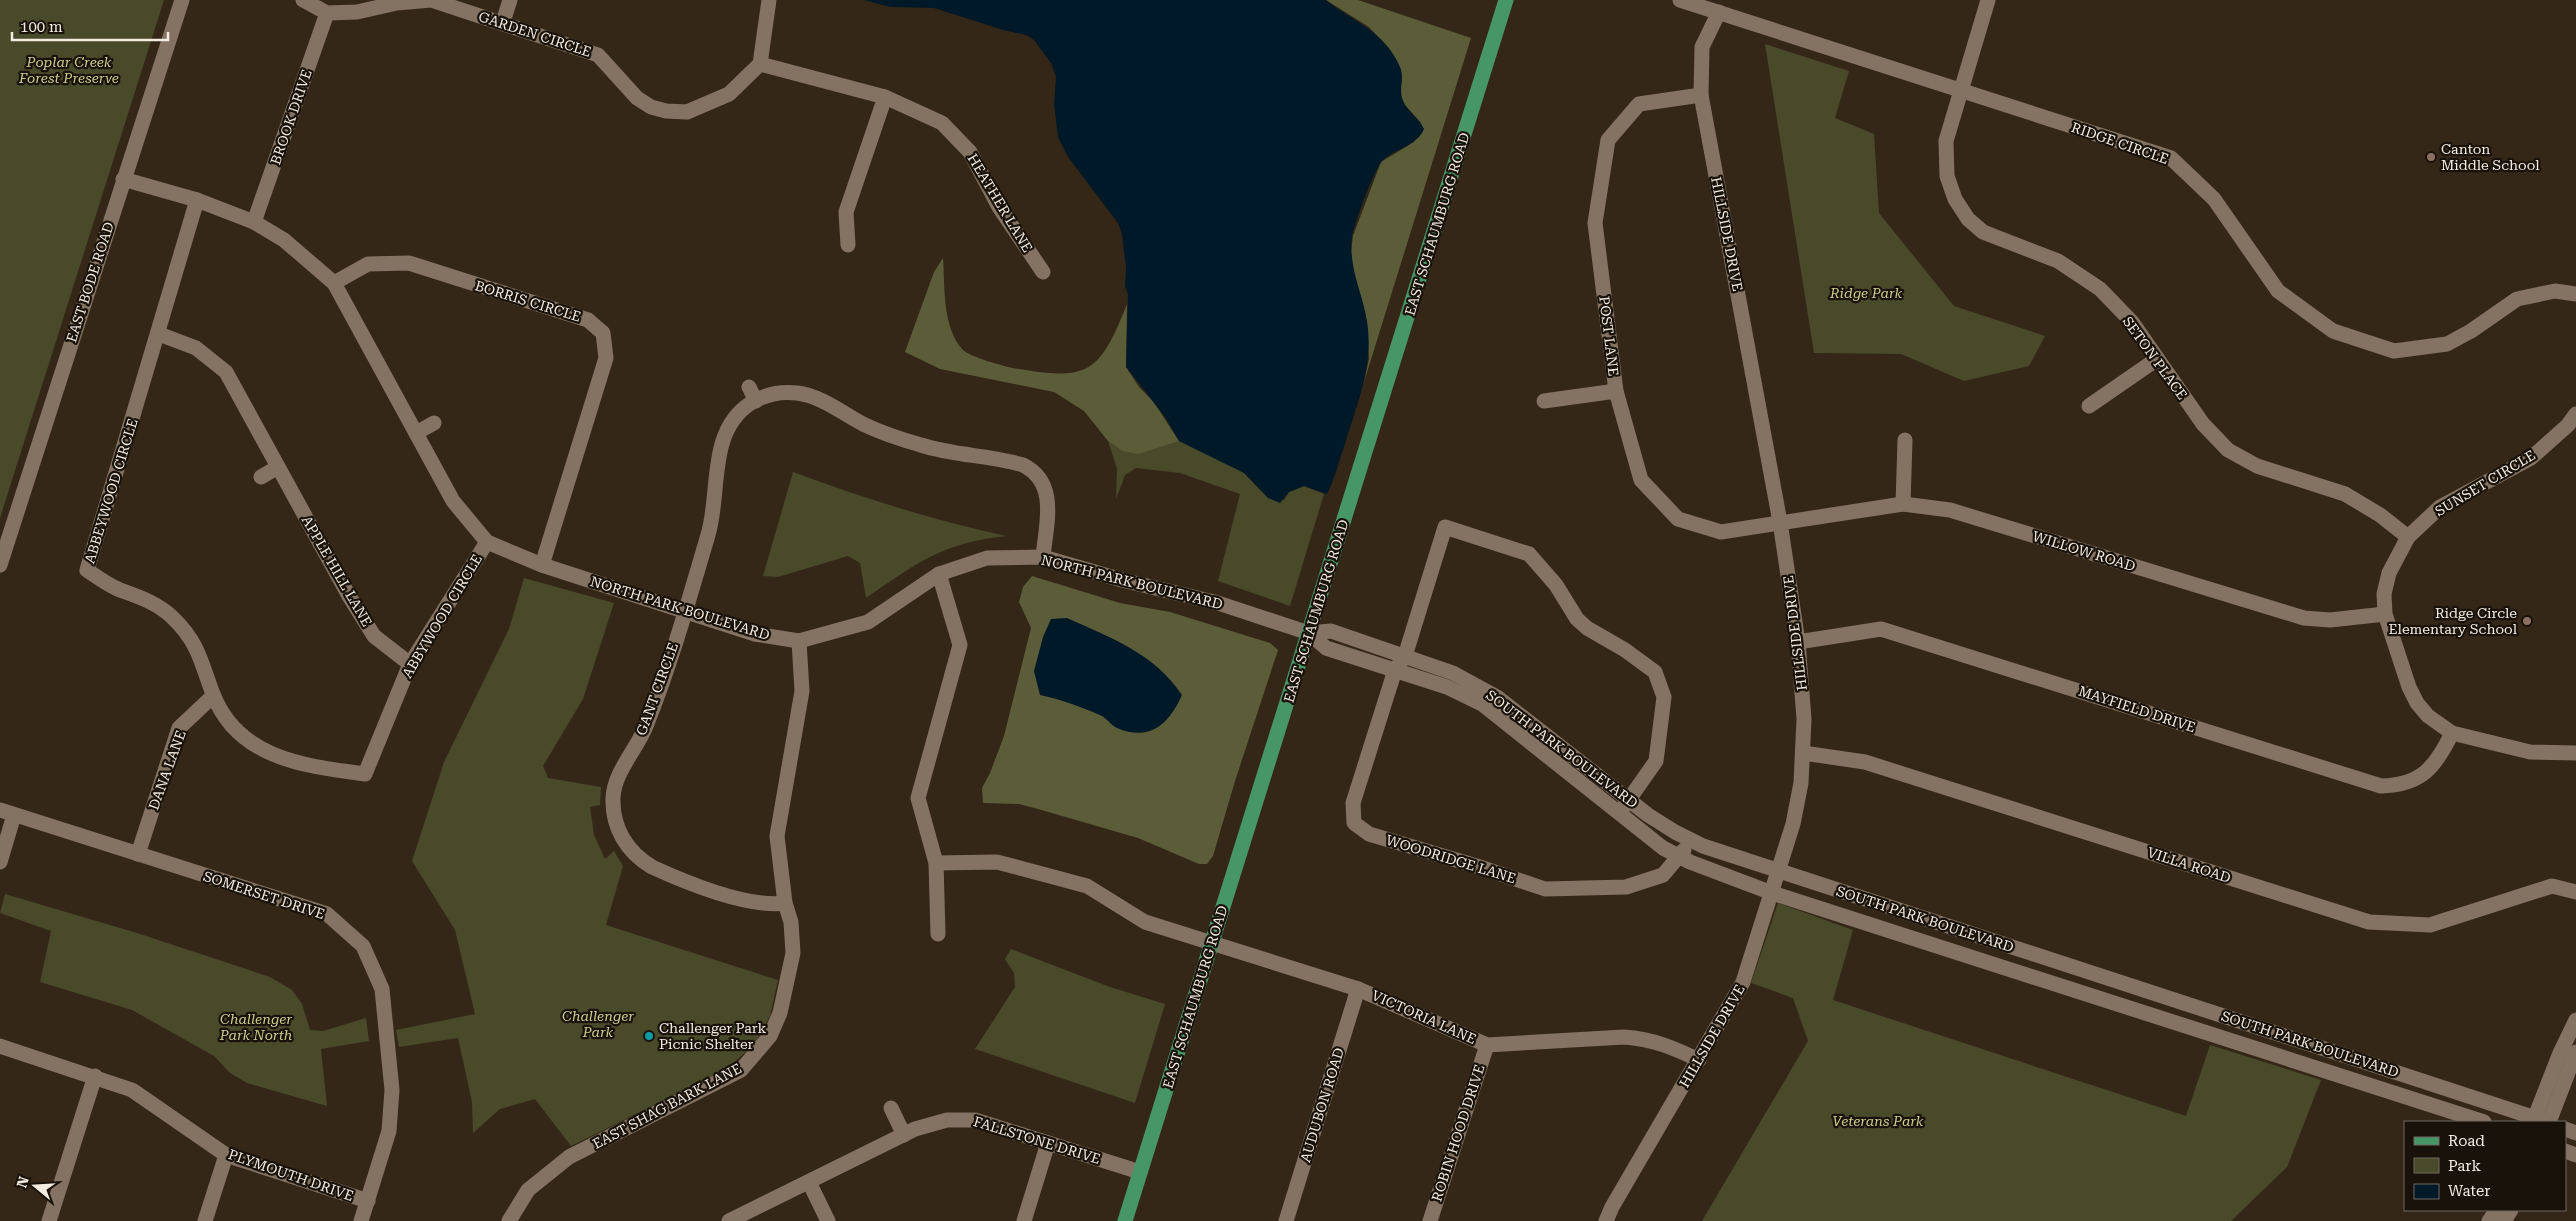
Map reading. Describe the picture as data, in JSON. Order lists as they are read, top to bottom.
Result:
{
  "streets": {
    "main road": ["EAST SCHAUMBURG ROAD"],
    "street": [
      "GARDEN CIRCLE",
      "BROOK DRIVE",
      "RIDGE CIRCLE",
      "HEATHER LANE",
      "HILLSIDE DRIVE",
      "EAST BODE ROAD",
      "BORRIS CIRCLE",
      "POST LANE",
      "SETON PLACE",
      "SUNSET CIRCLE",
      "ABBEYWOOD CIRCLE",
      "WILLOW ROAD",
      "APPLE HILL LANE",
      "NORTH PARK BOULEVARD",
      "ABBYWOOD CIRCLE",
      "GANT CIRCLE",
      "MAYFIELD DRIVE",
      "SOUTH PARK BOULEVARD",
      "DANA LANE",
      "WOODRIDGE LANE",
      "VILLA ROAD",
      "SOMERSET DRIVE",
      "VICTORIA LANE",
      "AUDUBON ROAD",
      "EAST SHAG BARK LANE",
      "ROBIN HOOD DRIVE",
      "FALLSTONE DRIVE",
      "PLYMOUTH DRIVE"
    ]
  },
  "crossings": [
    ["GARDEN CIRCLE", "BROOK DRIVE"],
    ["GARDEN CIRCLE", "HEATHER LANE"],
    ["BROOK DRIVE", "NORTH PARK BOULEVARD"],
    ["RIDGE CIRCLE", "HILLSIDE DRIVE"],
    ["RIDGE CIRCLE", "SETON PLACE"],
    ["EAST SCHAUMBURG ROAD", "NORTH PARK BOULEVARD"],
    ["EAST SCHAUMBURG ROAD", "SOUTH PARK BOULEVARD"],
    ["EAST SCHAUMBURG ROAD", "VICTORIA LANE"],
    ["EAST SCHAUMBURG ROAD", "FALLSTONE DRIVE"],
    ["HILLSIDE DRIVE", "POST LANE"],
    ["HILLSIDE DRIVE", "WILLOW ROAD"],
    ["HILLSIDE DRIVE", "MAYFIELD DRIVE"],
    ["HILLSIDE DRIVE", "SOUTH PARK BOULEVARD"],
    ["HILLSIDE DRIVE", "VILLA ROAD"],
    ["HILLSIDE DRIVE", "VICTORIA LANE"],
    ["EAST BODE ROAD", "NORTH PARK BOULEVARD"],
    ["BORRIS CIRCLE", "NORTH PARK BOULEVARD"],
    ["POST LANE", "WILLOW ROAD"],
    ["SETON PLACE", "SUNSET CIRCLE"],
    ["SUNSET CIRCLE", "WILLOW ROAD"],
    ["SUNSET CIRCLE", "MAYFIELD DRIVE"],
    ["ABBEYWOOD CIRCLE", "APPLE HILL LANE"],
    ["ABBEYWOOD CIRCLE", "NORTH PARK BOULEVARD"],
    ["ABBEYWOOD CIRCLE", "ABBYWOOD CIRCLE"],
    ["ABBEYWOOD CIRCLE", "DANA LANE"],
    ["APPLE HILL LANE", "ABBYWOOD CIRCLE"],
    ["NORTH PARK BOULEVARD", "ABBYWOOD CIRCLE"],
    ["NORTH PARK BOULEVARD", "GANT CIRCLE"],
    ["NORTH PARK BOULEVARD", "SOUTH PARK BOULEVARD"],
    ["NORTH PARK BOULEVARD", "EAST SHAG BARK LANE"],
    ["GANT CIRCLE", "EAST SHAG BARK LANE"],
    ["SOUTH PARK BOULEVARD", "WOODRIDGE LANE"],
    ["DANA LANE", "SOMERSET DRIVE"],
    ["SOMERSET DRIVE", "PLYMOUTH DRIVE"],
    ["VICTORIA LANE", "AUDUBON ROAD"],
    ["VICTORIA LANE", "ROBIN HOOD DRIVE"]
  ],
  "parks": [
    "Poplar Creek Forest Preserve",
    "Ridge Park",
    "Challenger Park",
    "Challenger Park North",
    "Veterans Park"
  ],
  "places": ["Canton Middle School", "Ridge Circle Elementary School", "Challenger Park Picnic Shelter"],
  "legend": ["Road", "Park", "Water"],
  "scale_bar": "100 m",
  "north": "left"
}
